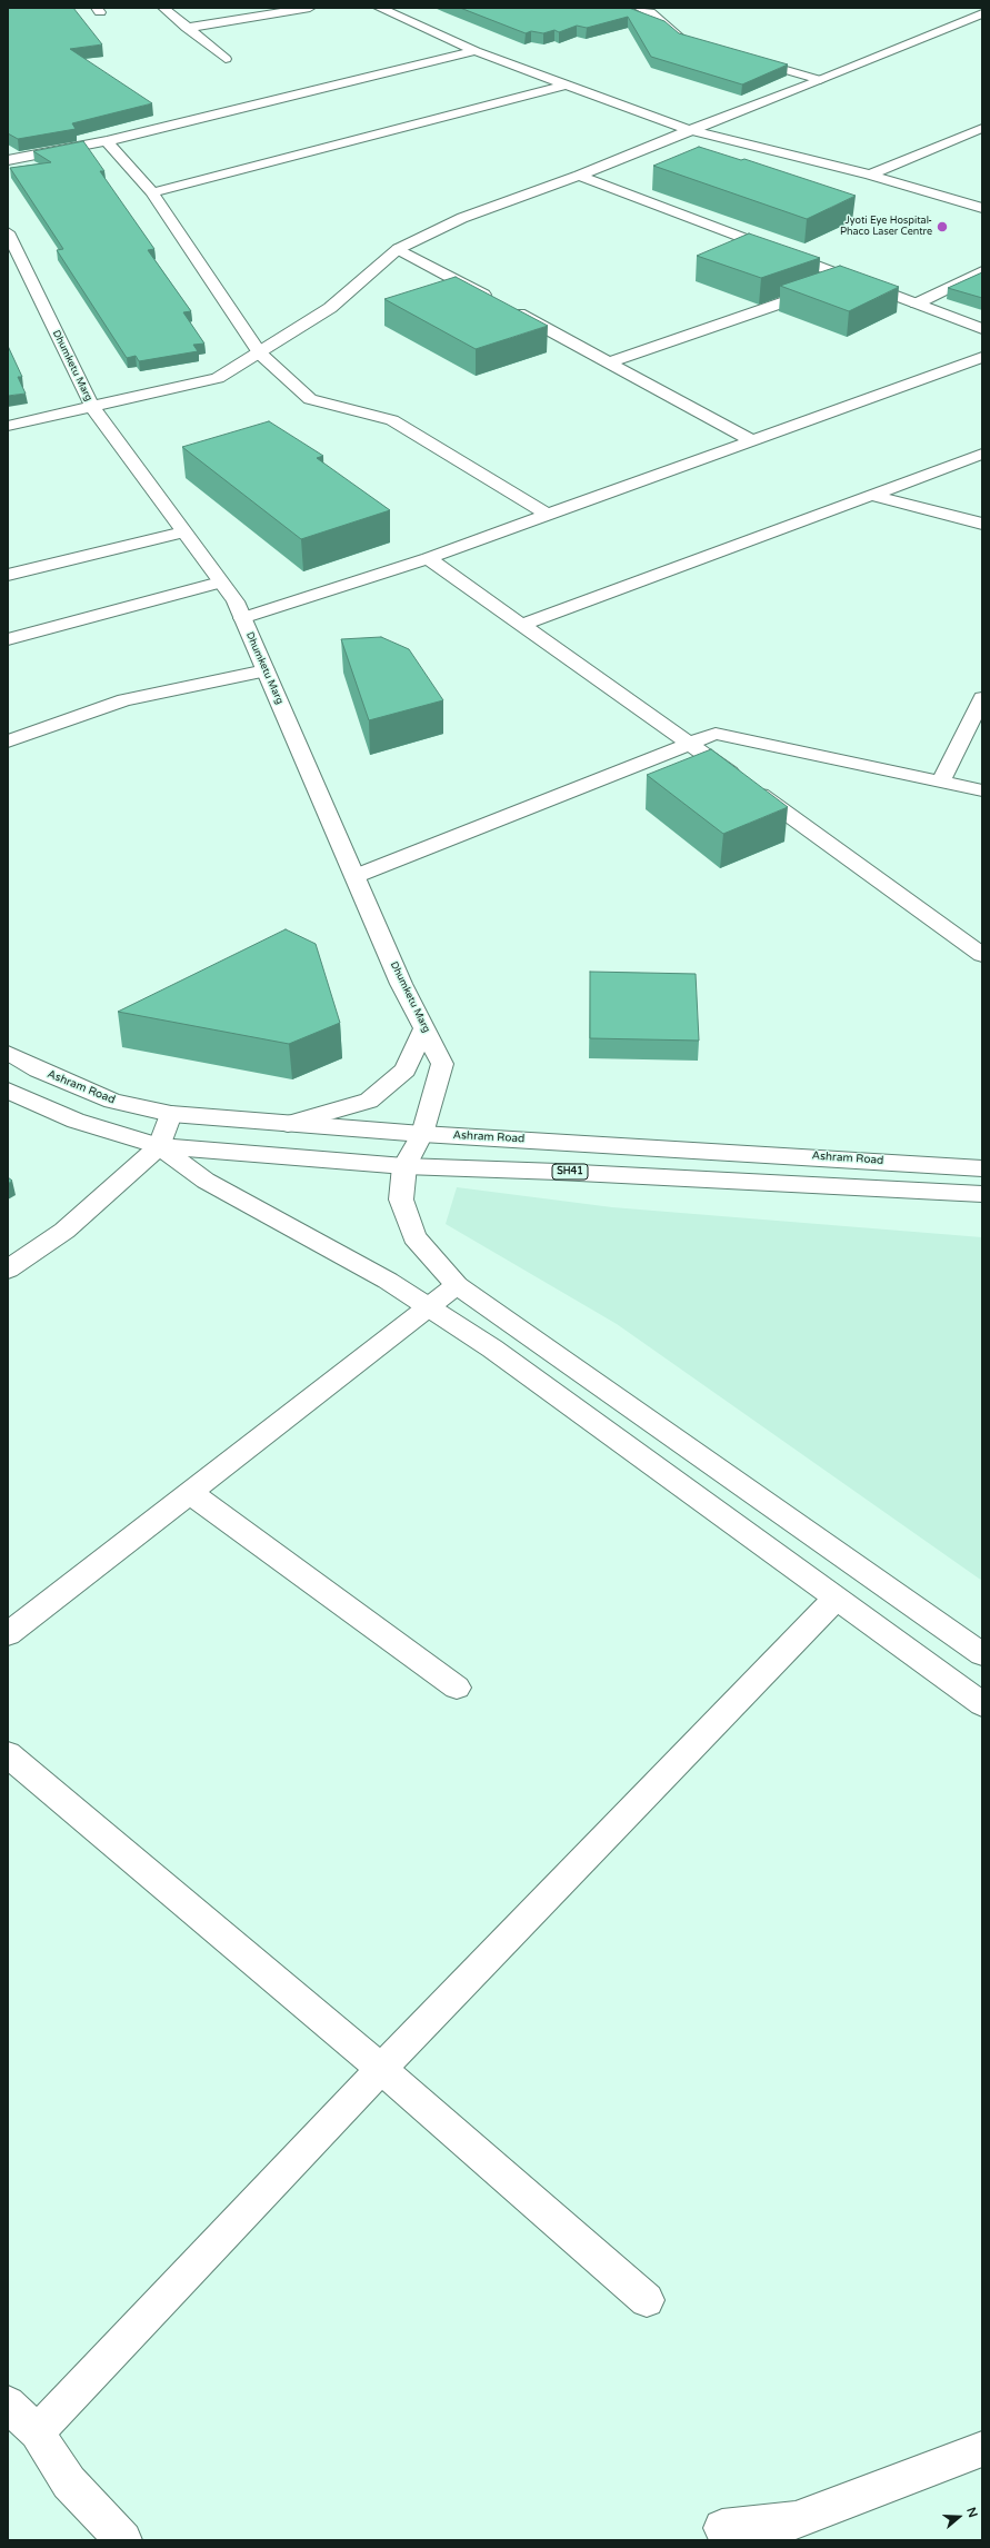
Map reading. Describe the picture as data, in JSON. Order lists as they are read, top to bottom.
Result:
{
  "streets": {
    "street": ["Dhumketu Marg", "Ashram Road", "SH41"]
  },
  "crossings": [
    ["Dhumketu Marg", "Ashram Road"],
    ["Dhumketu Marg", "SH41"]
  ],
  "places": ["Jyoti Eye Hospital- Phaco Laser Centre"],
  "north": "right"
}
